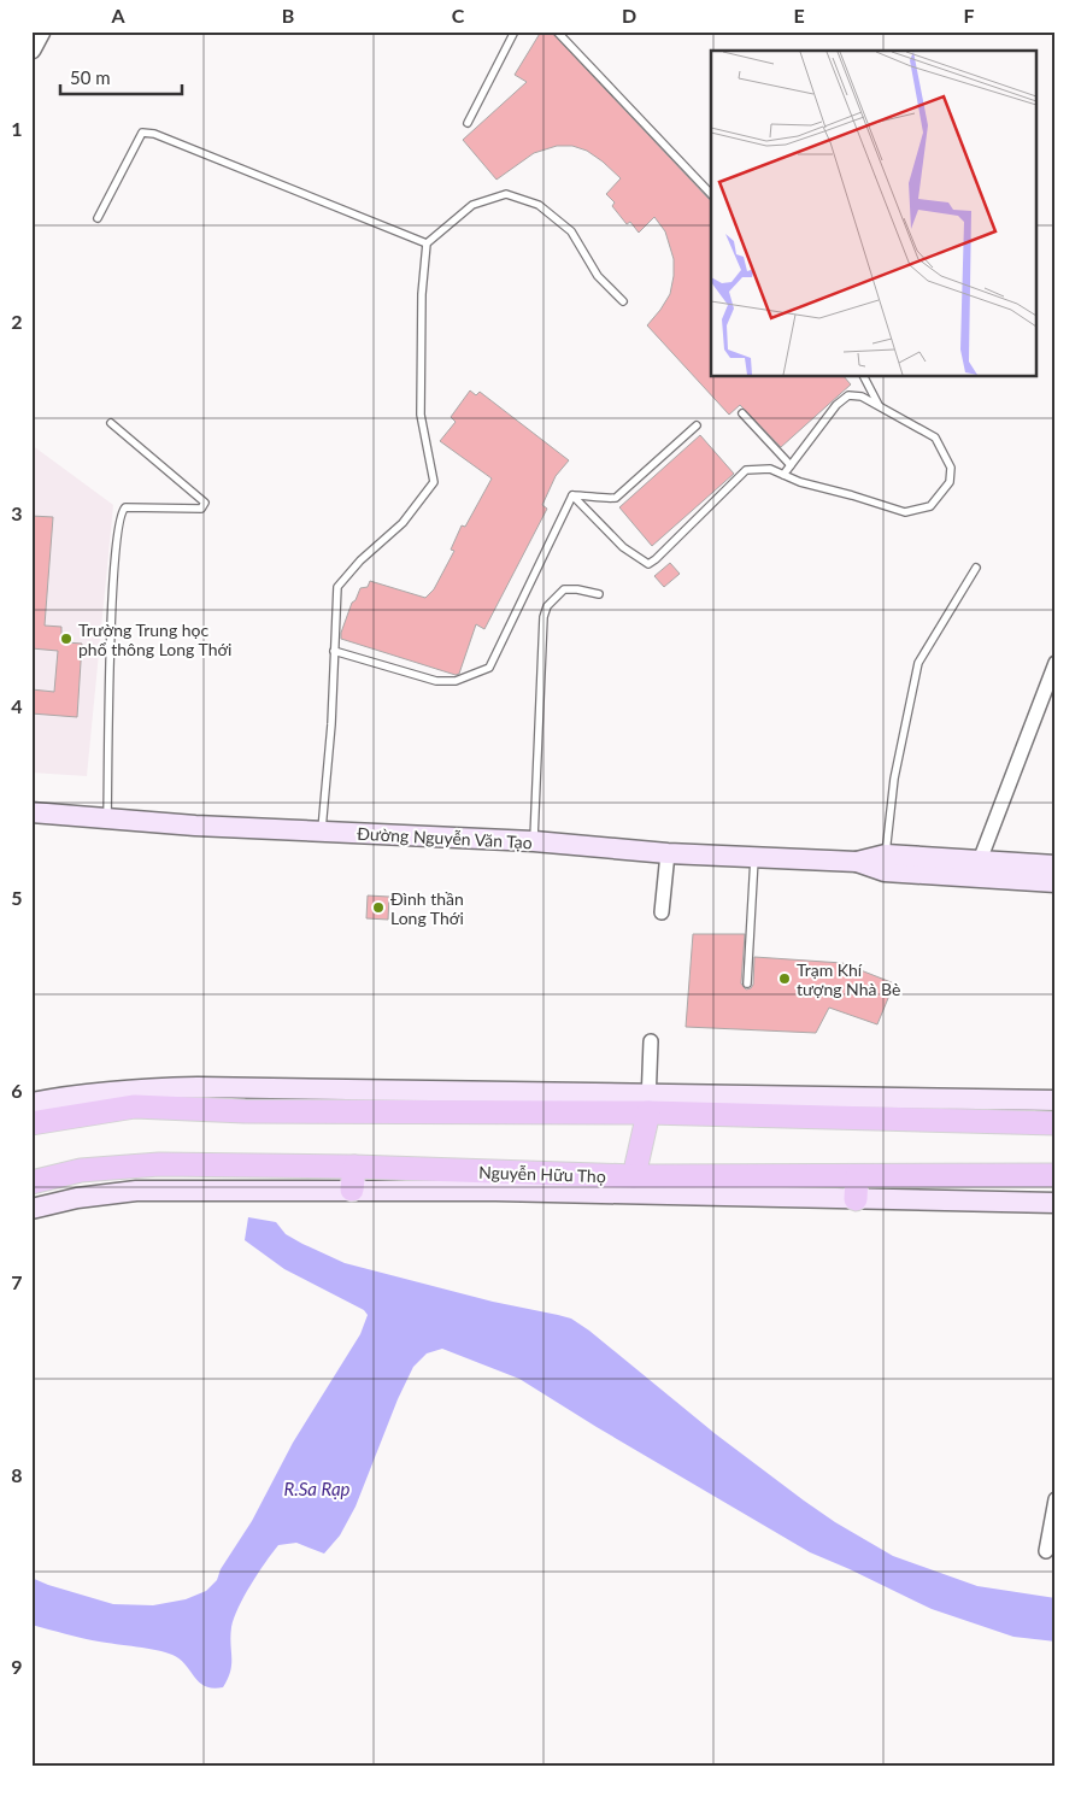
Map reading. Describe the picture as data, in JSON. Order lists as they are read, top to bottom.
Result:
{
  "streets": {
    "main road": ["Đường Nguyễn Văn Tạo", "Nguyễn Hữu Thọ"]
  },
  "water": ["R.Sa Rạp"],
  "places": ["Trường Trung học phổ thông Long Thới", "Đình thần Long Thới", "Trạm Khí tượng Nhà Bè"],
  "scale_bar": "50 m",
  "grid": {
    "columns": [
      "A",
      "B",
      "C",
      "D",
      "E",
      "F"
    ],
    "rows": [
      "1",
      "2",
      "3",
      "4",
      "5",
      "6",
      "7",
      "8",
      "9"
    ]
  }
}
